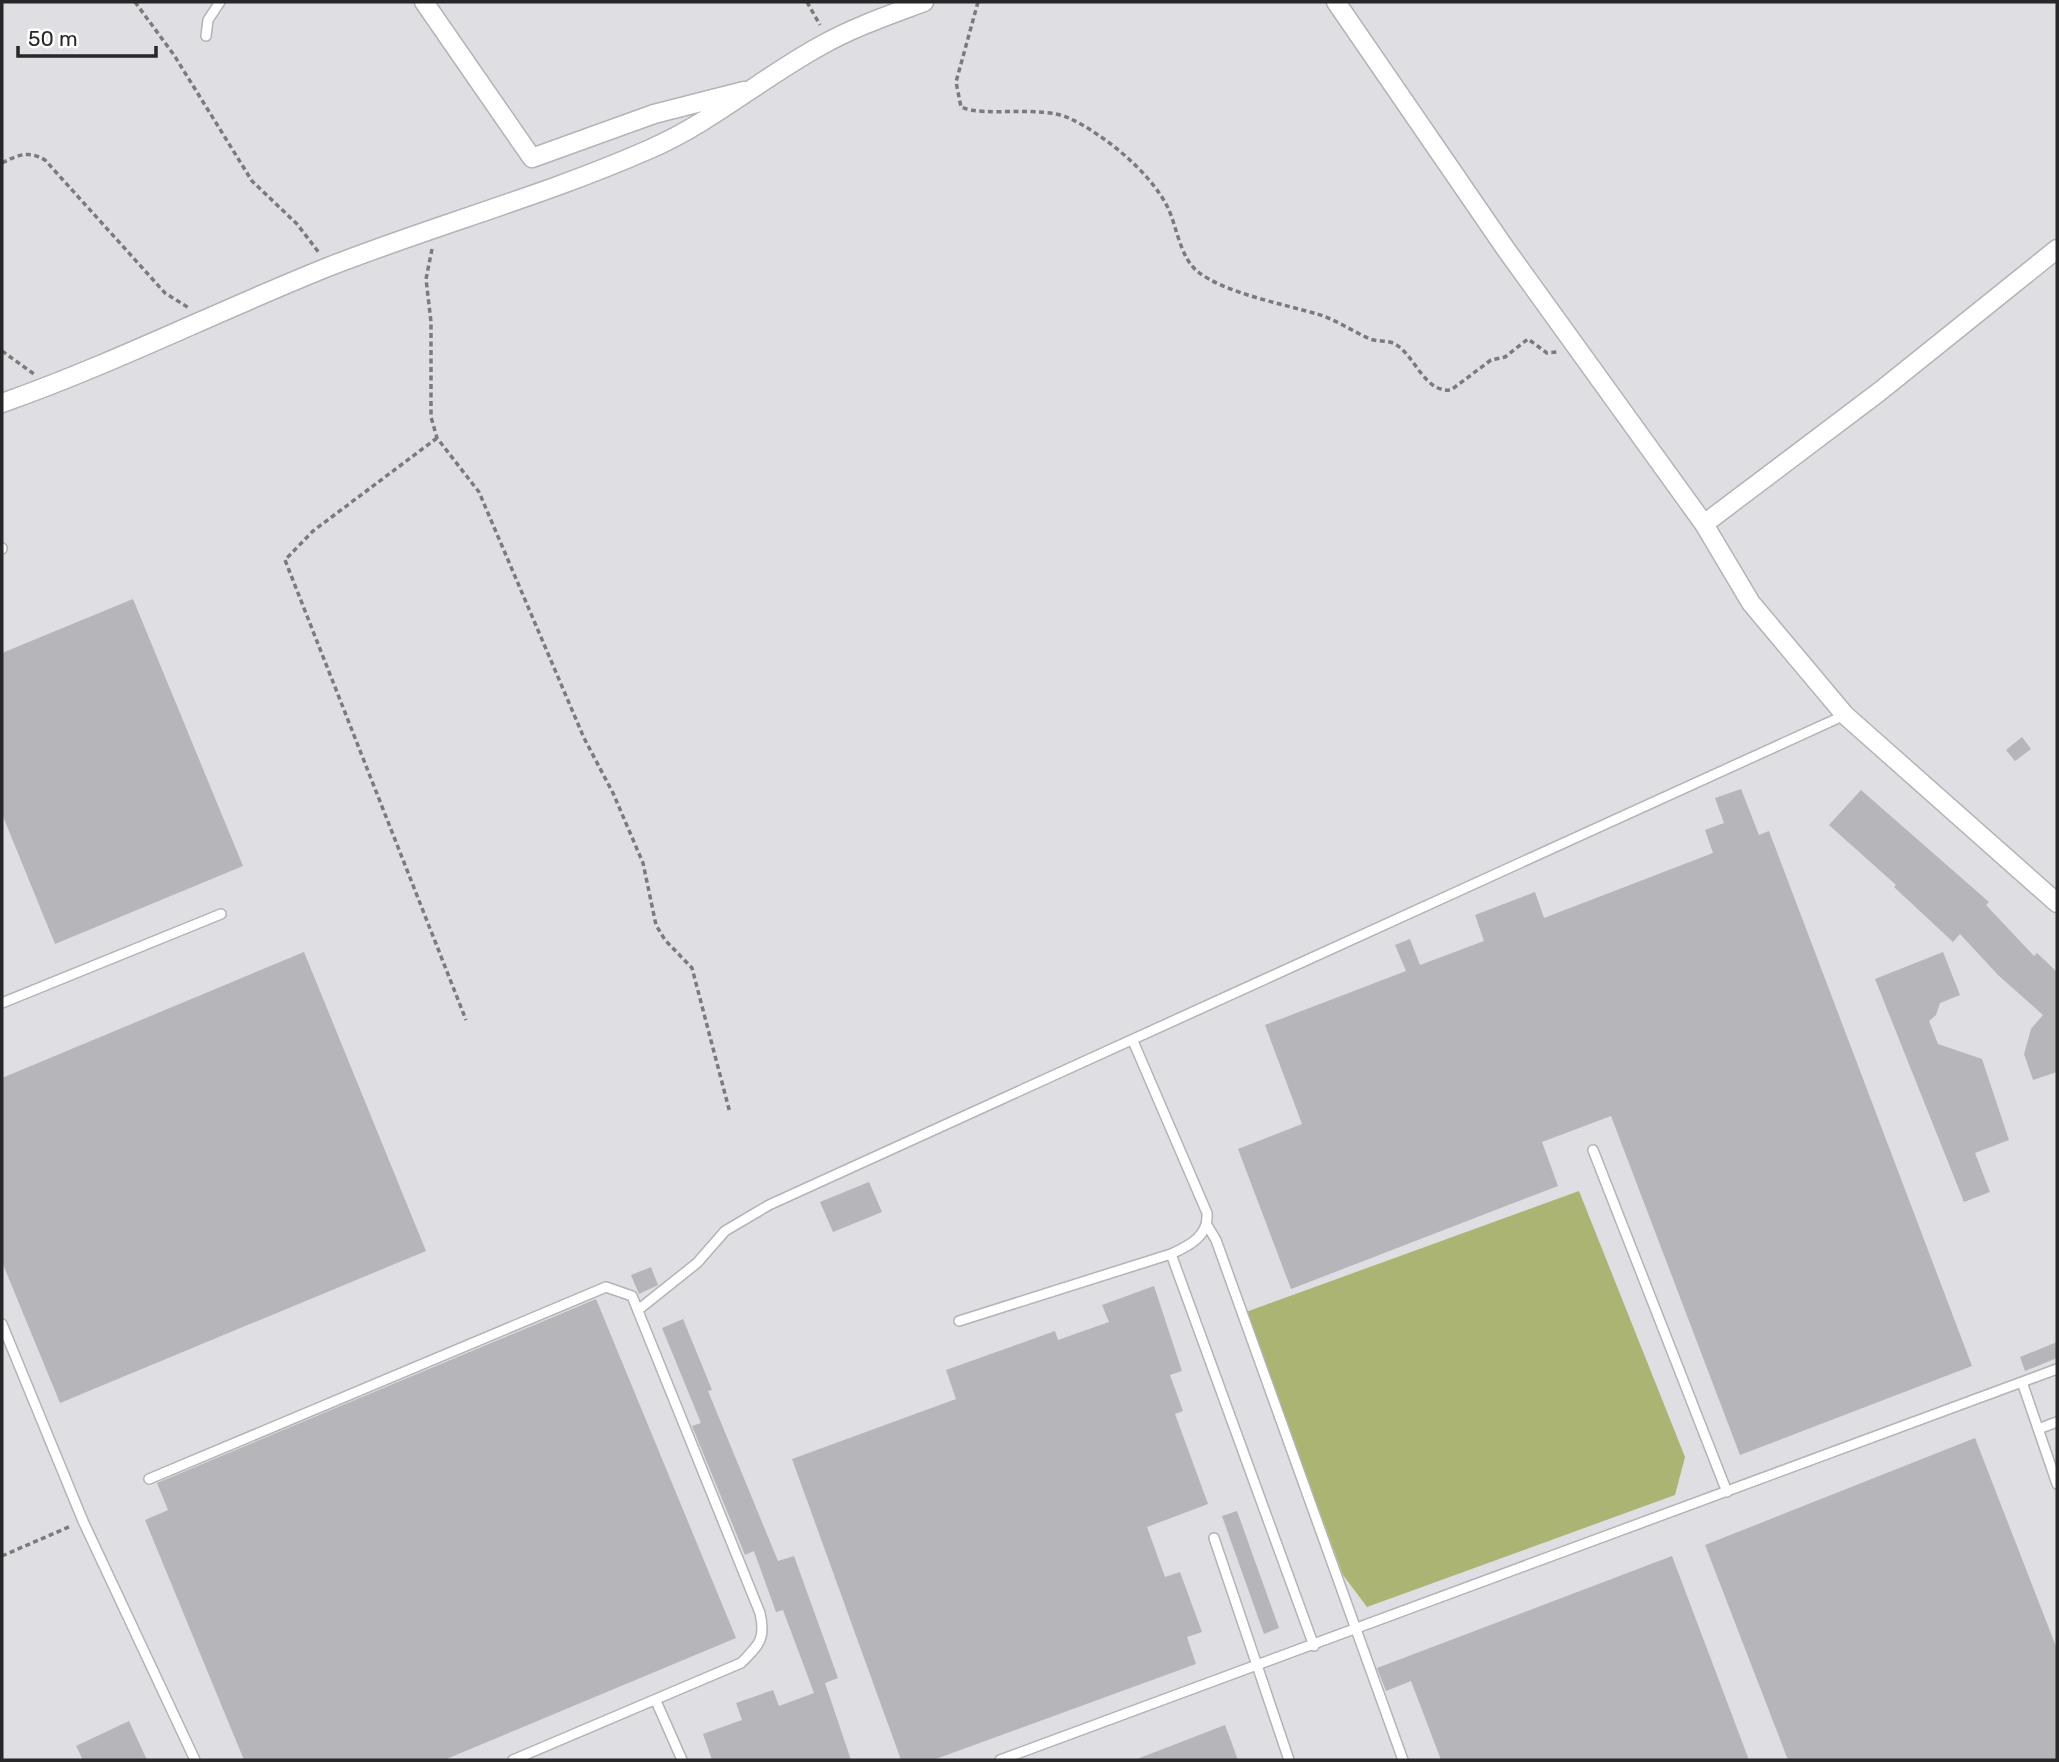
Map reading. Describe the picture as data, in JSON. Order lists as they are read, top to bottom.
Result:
{
  "scale_bar": "50 m"
}
